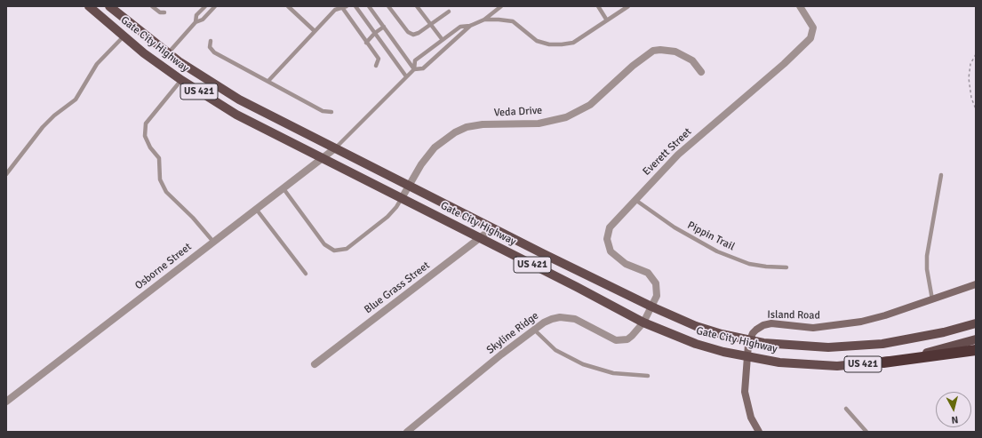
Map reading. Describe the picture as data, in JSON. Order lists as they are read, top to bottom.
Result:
{
  "streets": {
    "main road": ["Gate City Highway", "US 421"],
    "street": [
      "Veda Drive",
      "Everett Street",
      "Osborne Street",
      "Blue Grass Street",
      "Island Road",
      "Skyline Ridge"
    ],
    "lane": ["Pippin Trail"]
  },
  "crossings": [
    ["Gate City Highway", "Veda Drive"],
    ["Gate City Highway", "Everett Street"],
    ["Gate City Highway", "Osborne Street"],
    ["Gate City Highway", "Blue Grass Street"],
    ["Gate City Highway", "Island Road"],
    ["Gate City Highway", "Skyline Ridge"],
    ["Everett Street", "Pippin Trail"],
    ["Everett Street", "Skyline Ridge"]
  ],
  "north": "bottom"
}
